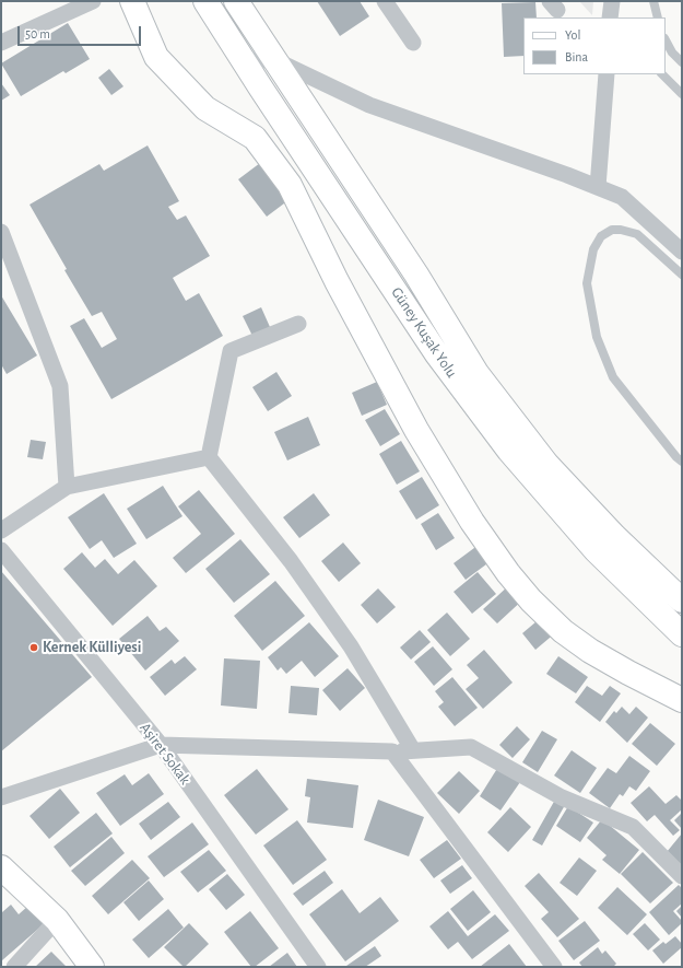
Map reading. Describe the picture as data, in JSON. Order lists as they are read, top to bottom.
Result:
{
  "streets": {
    "main road": ["Güney Kuşak Yolu"],
    "street": ["Aşiret Sokak"]
  },
  "places": ["Kernek Külliyesi"],
  "legend": ["Yol", "Bina"],
  "scale_bar": "50 m"
}
